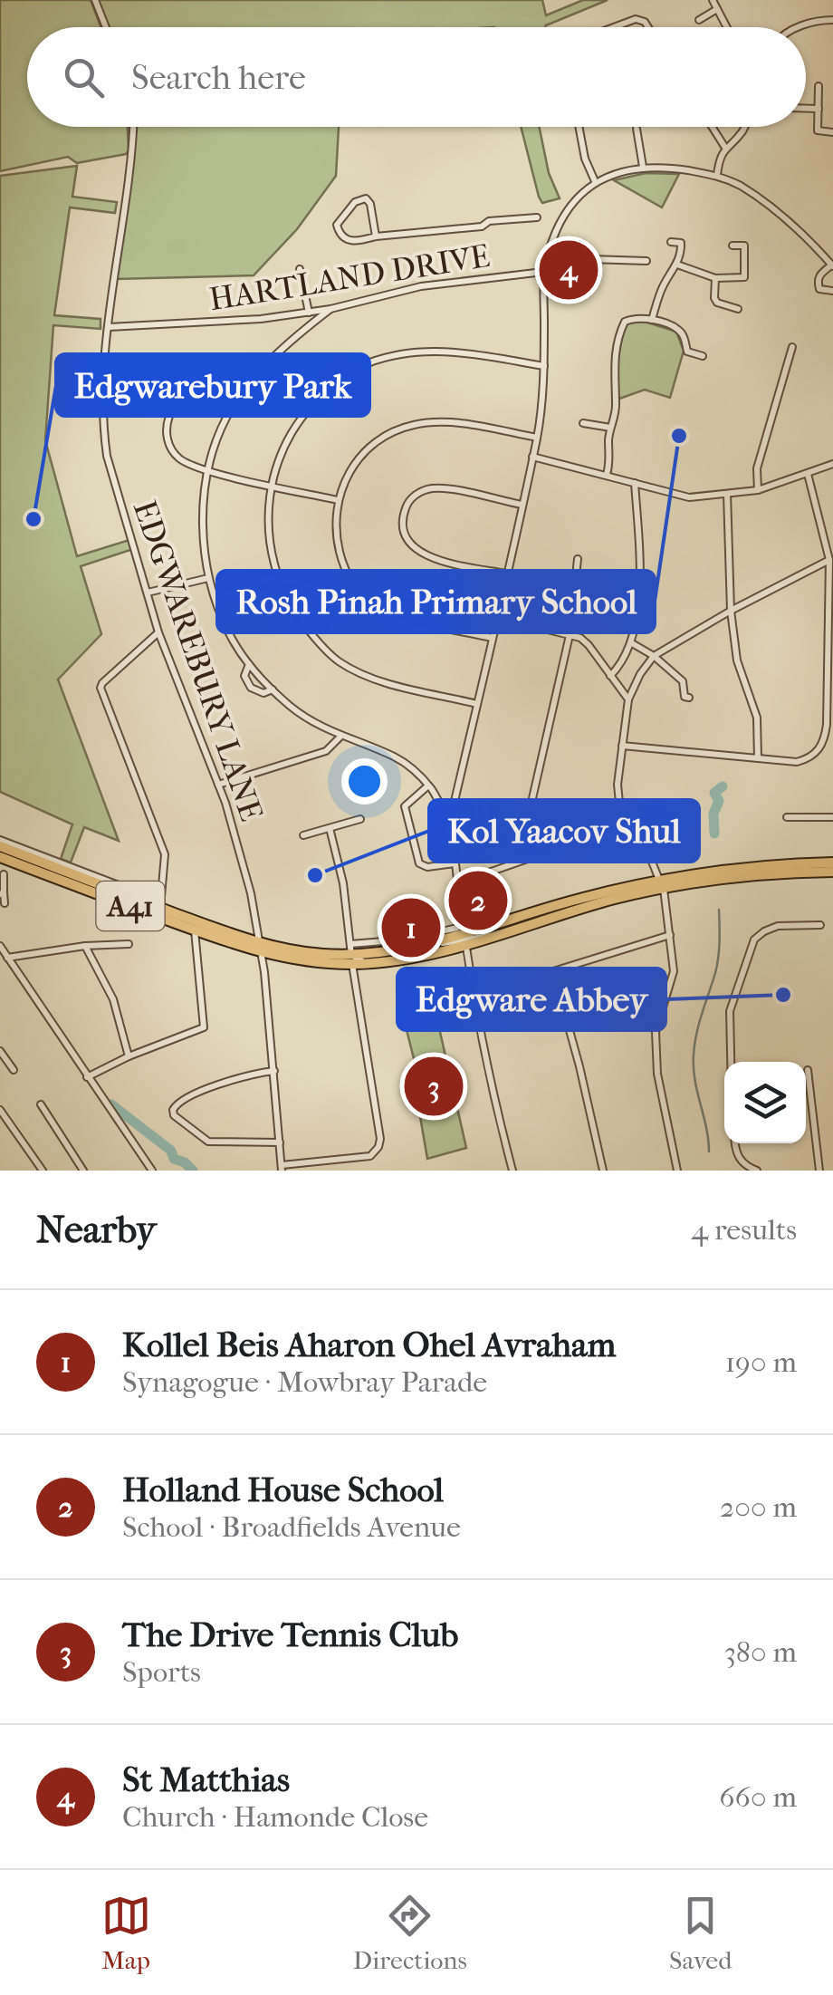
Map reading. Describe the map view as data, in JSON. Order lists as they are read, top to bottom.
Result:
{
  "streets": {
    "highway": ["A41"],
    "street": ["HARTLAND DRIVE", "EDGWAREBURY LANE"]
  },
  "crossings": [
    ["HARTLAND DRIVE", "EDGWAREBURY LANE"],
    ["EDGWAREBURY LANE", "A41"]
  ],
  "places": [
    "Rosh Pinah Primary School",
    "Edgwarebury Park",
    "Kol Yaacov Shul",
    "Edgware Abbey"
  ],
  "page": {
    "search": "Search here",
    "pins": [
      "4",
      "2",
      "1",
      "3"
    ],
    "heading": ["Nearby", "4 results"],
    "list": [
      {
        "mark": "1",
        "name": "Kollel Beis Aharon Ohel Avraham",
        "note": "Synagogue · Mowbray Parade",
        "value": "190 m"
      },
      {
        "mark": "2",
        "name": "Holland House School",
        "note": "School · Broadfields Avenue",
        "value": "200 m"
      },
      {
        "mark": "3",
        "name": "The Drive Tennis Club",
        "note": "Sports",
        "value": "380 m"
      },
      {
        "mark": "4",
        "name": "St Matthias",
        "note": "Church · Hamonde Close",
        "value": "660 m"
      }
    ],
    "nav": ["Map", "Directions", "Saved"]
  }
}
